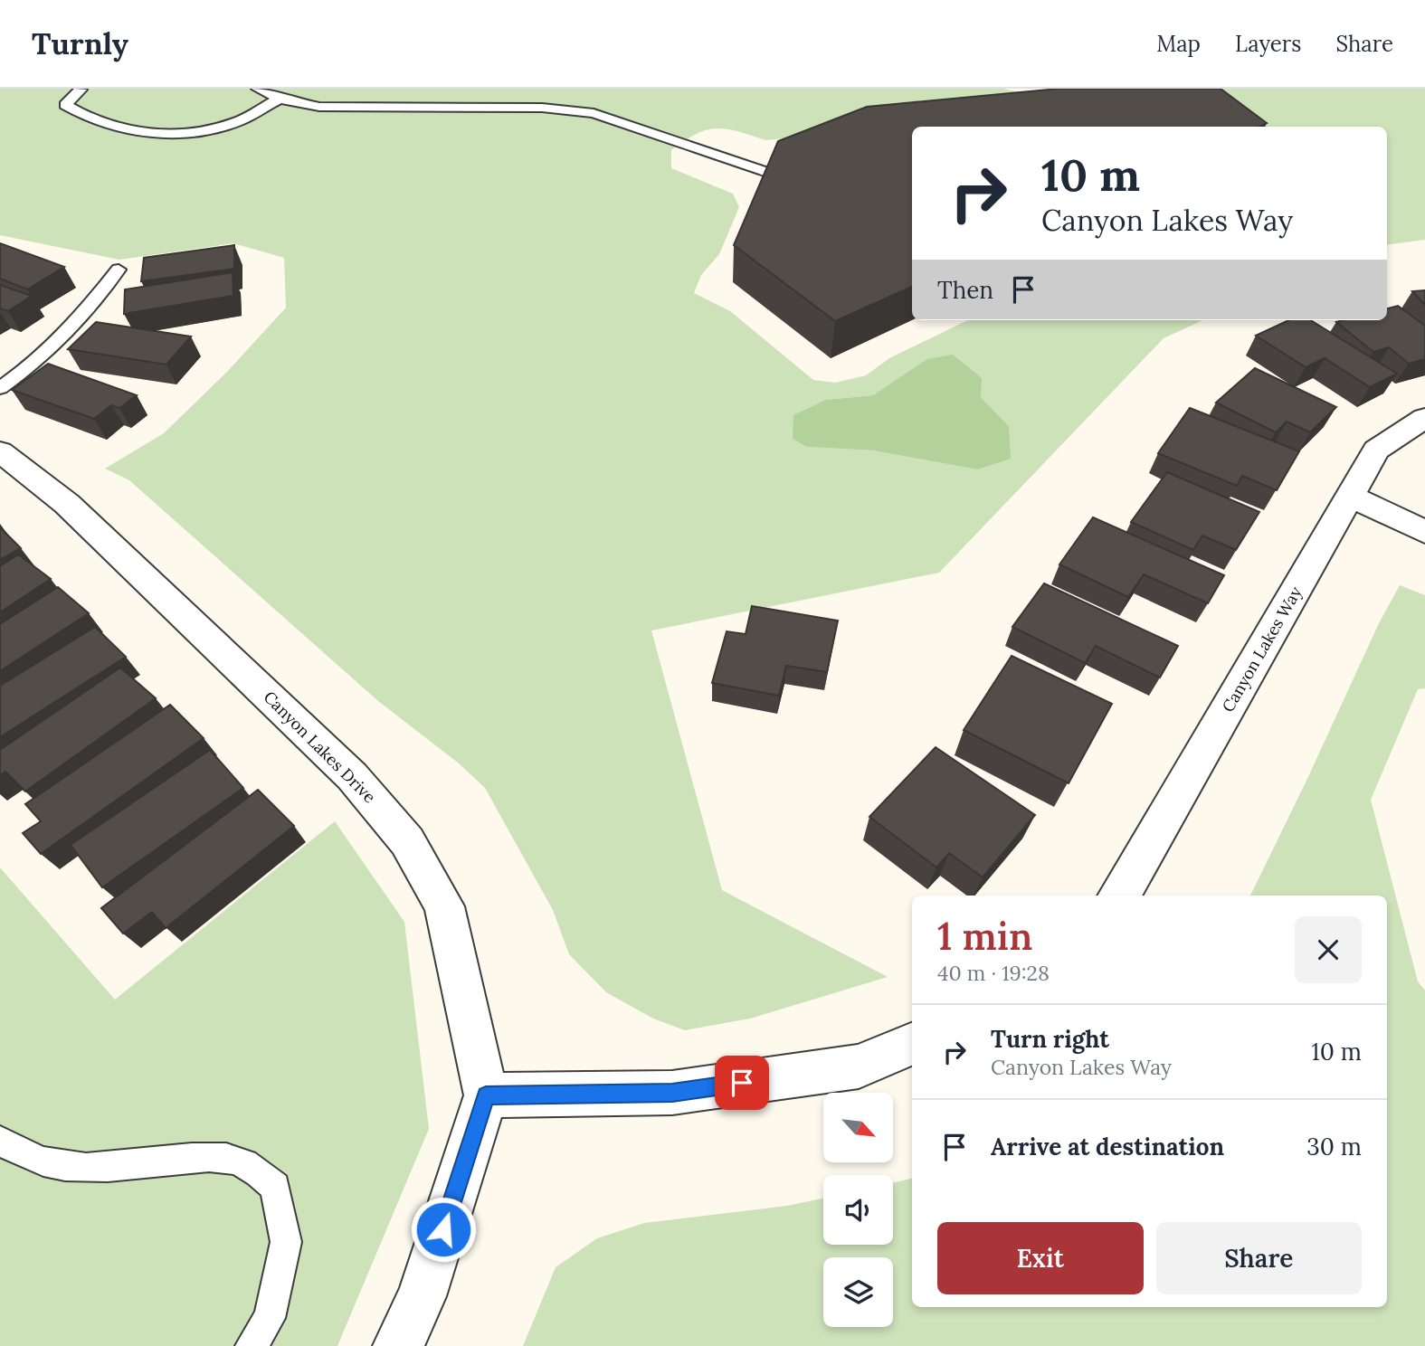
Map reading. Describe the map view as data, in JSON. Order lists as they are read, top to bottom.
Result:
{
  "streets": {
    "street": ["Canyon Lakes Way", "Canyon Lakes Drive"]
  },
  "north": "bottom right",
  "page": {
    "header": "Turnly",
    "nav": ["Map", "Layers", "Share"],
    "turn": ["10 m", "Canyon Lakes Way"],
    "then": "Then",
    "heading": ["1 min", "40 m · 19:28"],
    "list": [
      {
        "name": "Turn right",
        "note": "Canyon Lakes Way",
        "value": "10 m"
      },
      {
        "name": "Arrive at destination",
        "value": "30 m"
      }
    ],
    "buttons": ["Exit", "Share"]
  }
}
